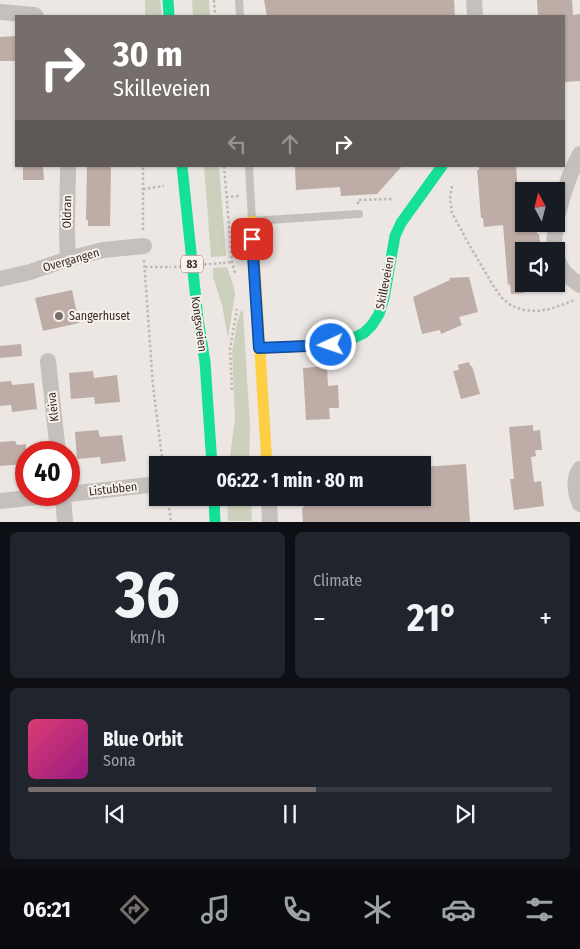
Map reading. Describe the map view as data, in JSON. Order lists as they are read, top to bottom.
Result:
{
  "streets": {
    "main road": ["83", "Skilleveien", "Kongsveien"],
    "street": [
      "Oldran",
      "Overgangen",
      "Kleiva",
      "Listubben"
    ]
  },
  "crossings": [
    ["Oldran", "Overgangen"]
  ],
  "places": ["Sangerhuset"],
  "north": "top",
  "page": {
    "turn": ["30 m", "Skilleveien"],
    "limit": "40",
    "trip": "06:22 · 1 min · 80 m",
    "tile": [
      ["36", "km/h"],
      "Climate"
    ],
    "heat": ["−", "21°", "+"],
    "song": ["Blue Orbit", "Sona"],
    "tabs": "06:21"
  }
}
